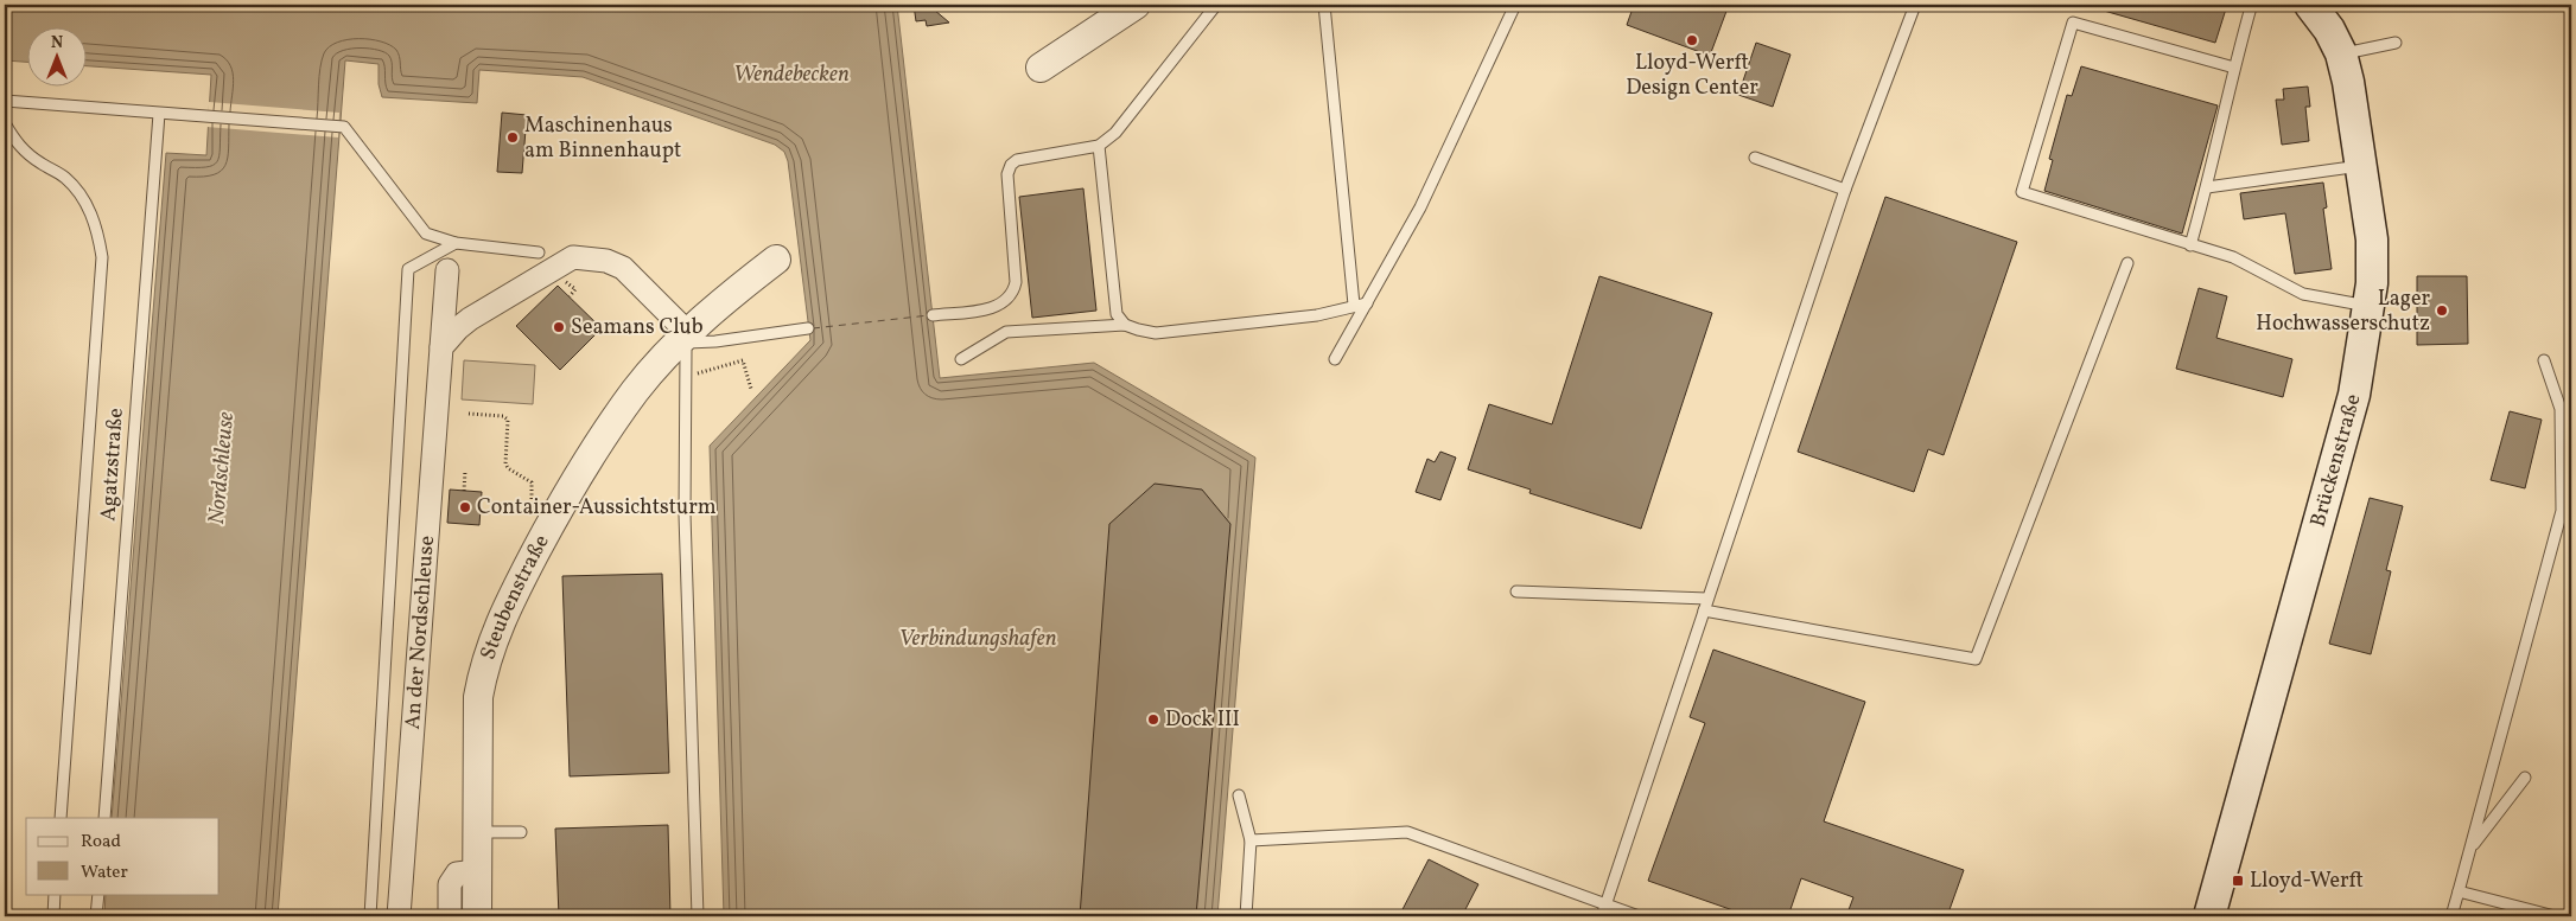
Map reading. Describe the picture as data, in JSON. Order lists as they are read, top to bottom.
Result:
{
  "streets": {
    "main road": ["Brückenstraße"],
    "street": ["Steubenstraße", "An der Nordschleuse"],
    "lane": ["Agatzstraße"]
  },
  "water": ["Wendebecken", "Nordschleuse", "Verbindungshafen"],
  "places": {
    "other": [
      "Lloyd-Werft Design Center",
      "Maschinenhaus am Binnenhaupt",
      "Lager Hochwasserschutz",
      "Seamans Club",
      "Container-Aussichtsturm",
      "Dock III"
    ],
    "transit": ["Lloyd-Werft"]
  },
  "legend": ["Road", "Water"],
  "north": "top"
}
